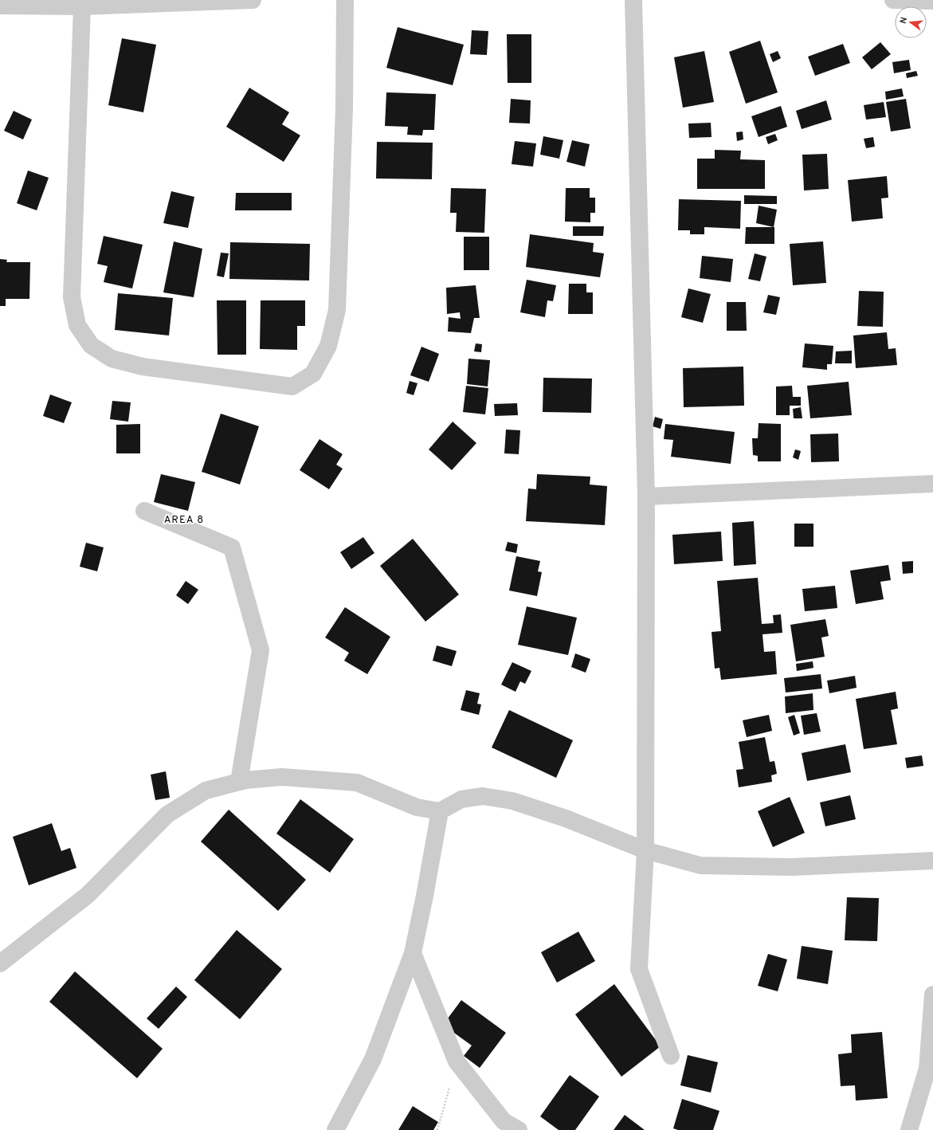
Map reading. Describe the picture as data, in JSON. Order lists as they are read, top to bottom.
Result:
{
  "districts": ["AREA 8"],
  "north": "left"
}
